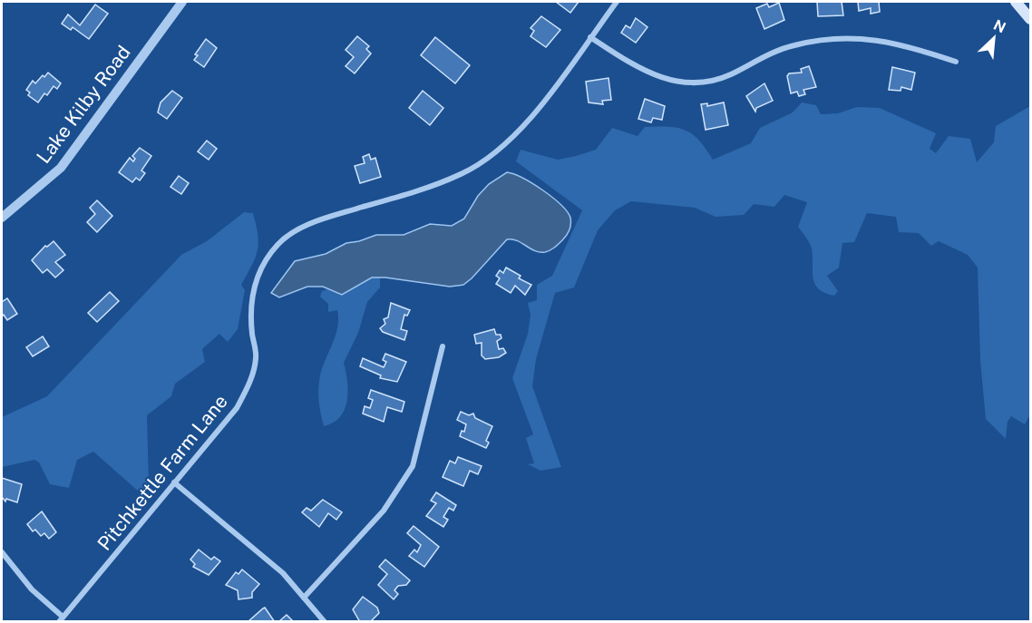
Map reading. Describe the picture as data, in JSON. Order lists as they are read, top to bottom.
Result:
{
  "streets": {
    "street": ["Lake Kilby Road", "Pitchkettle Farm Lane"]
  },
  "north": "top right"
}
